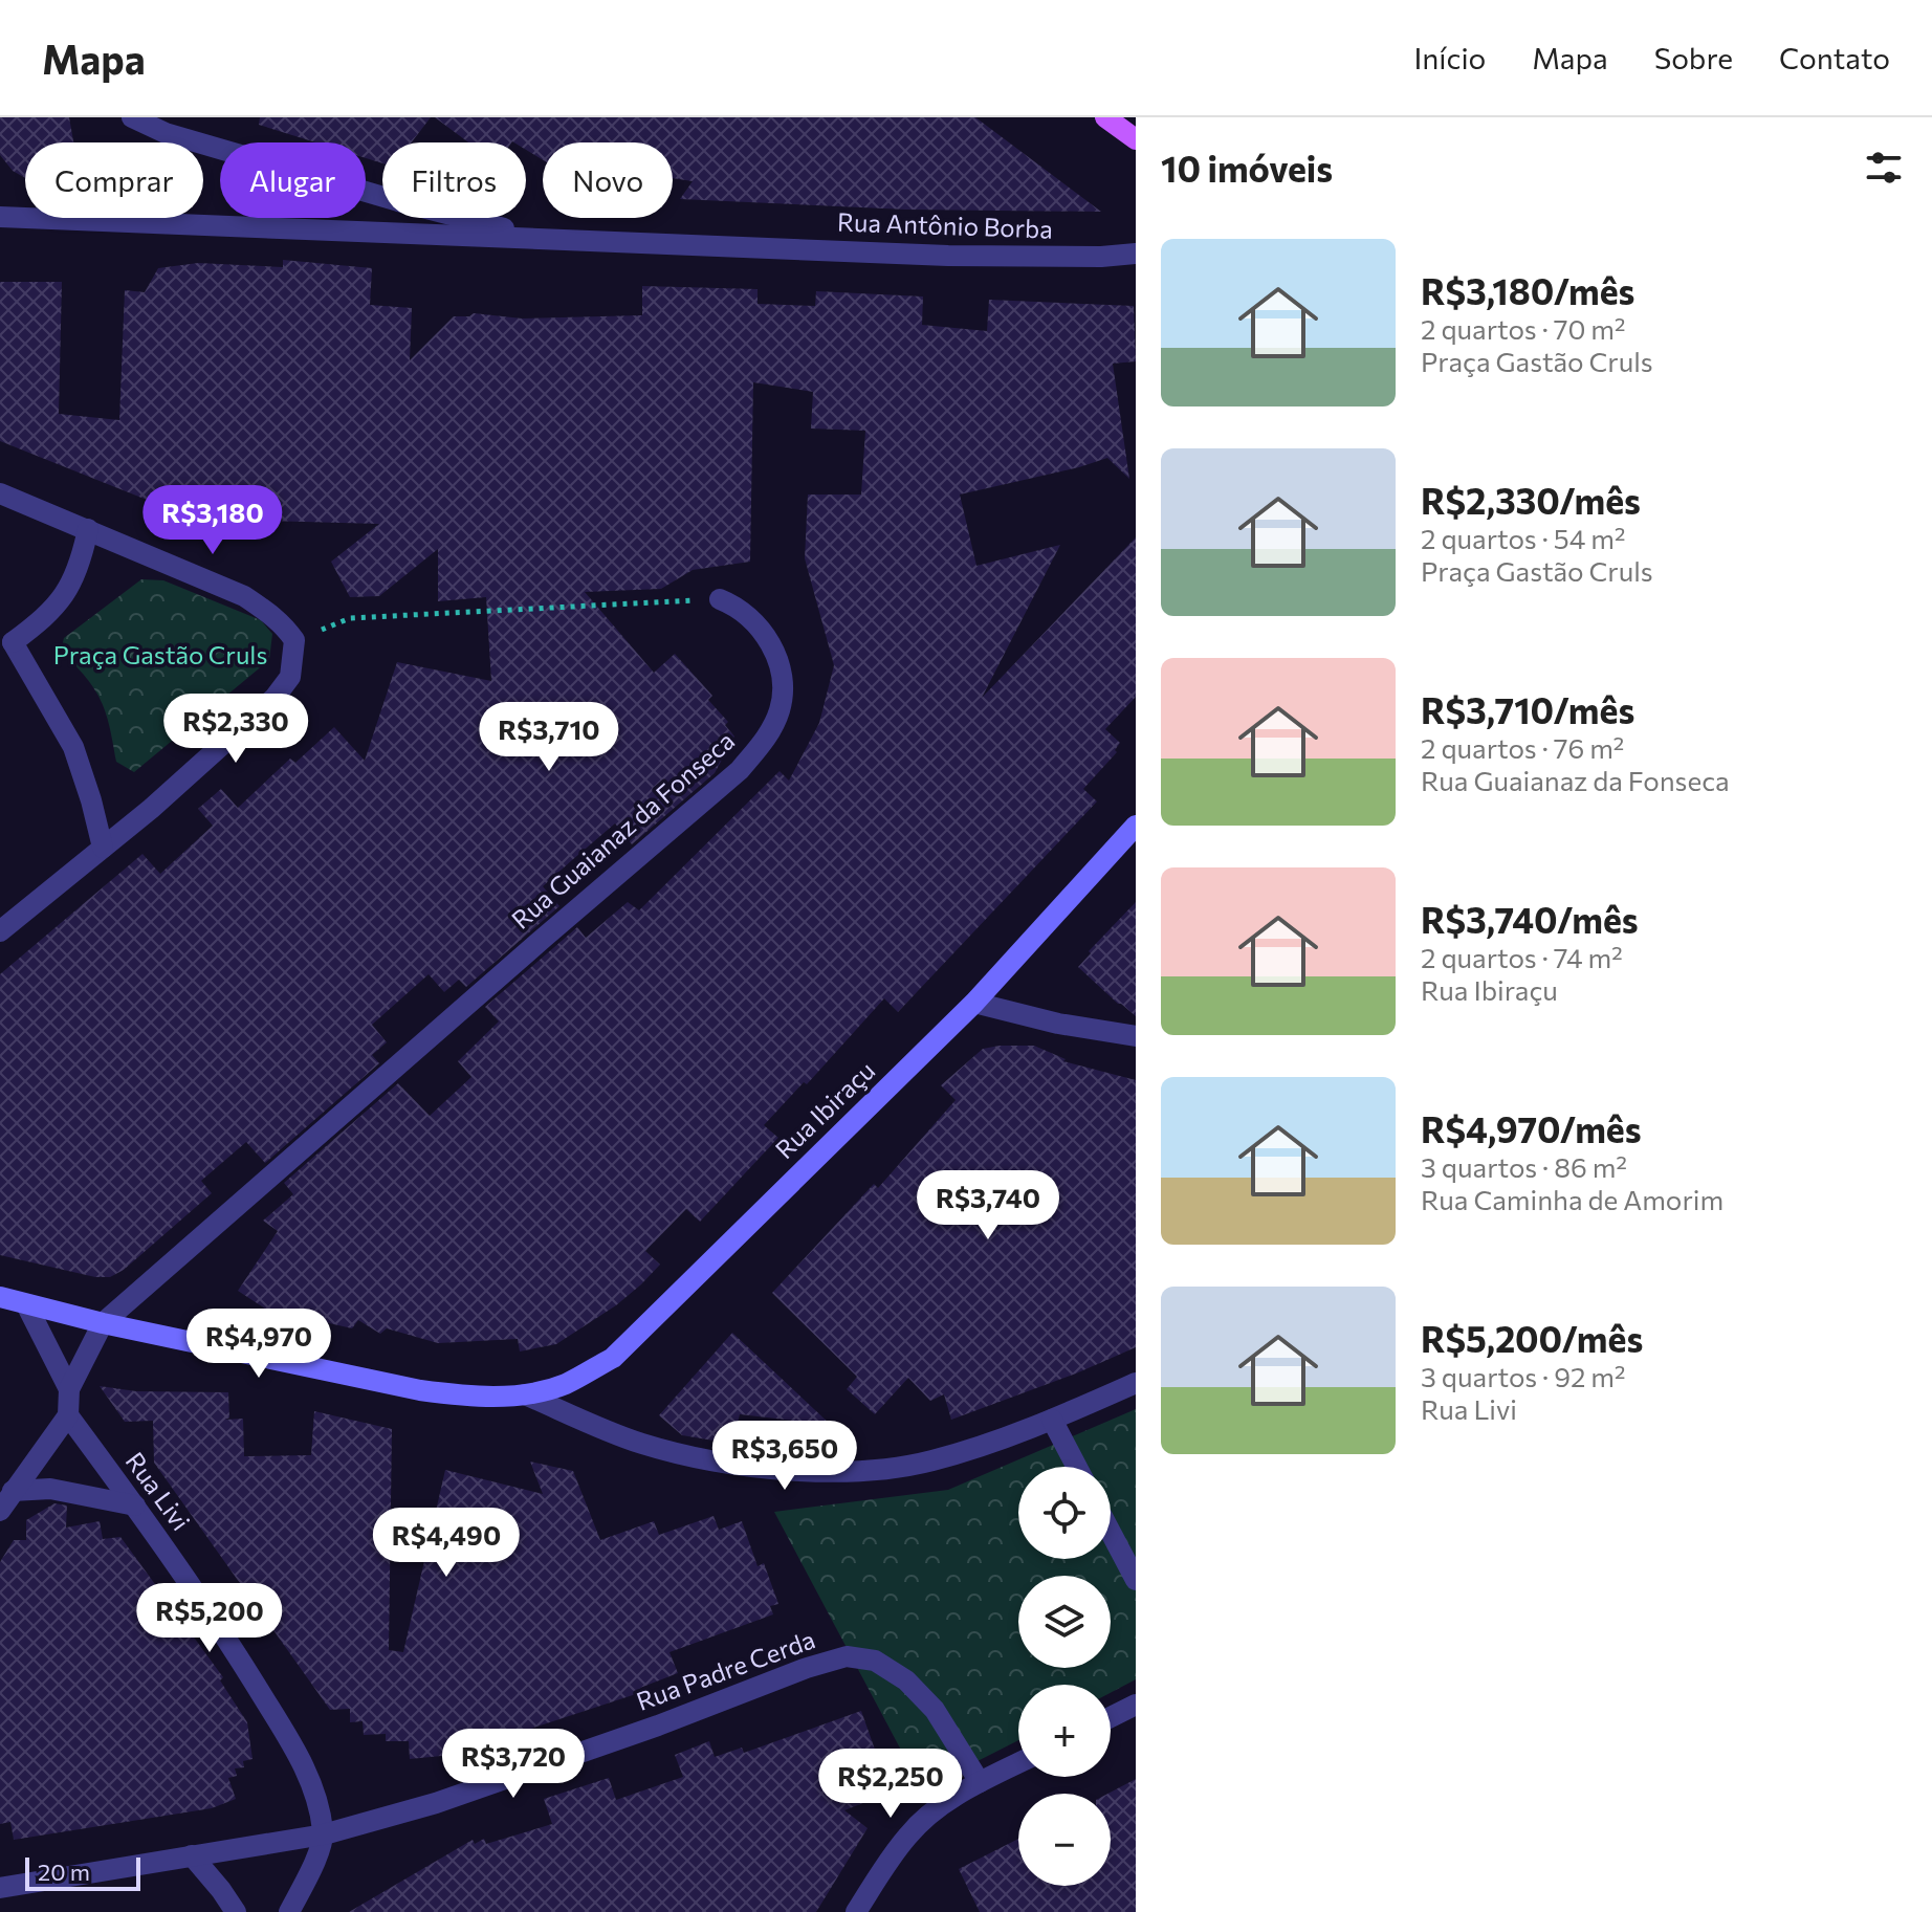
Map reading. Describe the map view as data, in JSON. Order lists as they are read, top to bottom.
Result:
{
  "streets": {
    "street": [
      "Rua Antônio Borba",
      "Rua Guaianaz da Fonseca",
      "Rua Ibiraçu",
      "Rua Livi",
      "Rua Padre Cerda"
    ]
  },
  "crossings": [
    ["Rua Guaianaz da Fonseca", "Rua Ibiraçu"],
    ["Rua Livi", "Rua Padre Cerda"]
  ],
  "parks": ["Praça Gastão Cruls"],
  "scale_bar": "20 m",
  "page": {
    "header": "Mapa",
    "nav": [
      "Início",
      "Mapa",
      "Sobre",
      "Contato"
    ],
    "heading": "10 imóveis",
    "chip": [
      "Comprar",
      "Alugar",
      "Filtros",
      "Novo"
    ],
    "list": [
      {
        "name": "R$3,180/mês",
        "note": "2 quartos · 70 m² · Praça Gastão Cruls"
      },
      {
        "name": "R$2,330/mês",
        "note": "2 quartos · 54 m² · Praça Gastão Cruls"
      },
      {
        "name": "R$3,710/mês",
        "note": "2 quartos · 76 m² · Rua Guaianaz da Fonseca"
      },
      {
        "name": "R$3,740/mês",
        "note": "2 quartos · 74 m² · Rua Ibiraçu"
      },
      {
        "name": "R$4,970/mês",
        "note": "3 quartos · 86 m² · Rua Caminha de Amorim"
      },
      {
        "name": "R$5,200/mês",
        "note": "3 quartos · 92 m² · Rua Livi"
      }
    ],
    "price": [
      "R$3,180",
      "R$2,330",
      "R$3,710",
      "R$3,740",
      "R$4,970",
      "R$3,650",
      "R$4,490",
      "R$5,200",
      "R$3,720",
      "R$2,250"
    ],
    "map_buttons": ["+", "−"],
    "scale": "20 m"
  }
}
